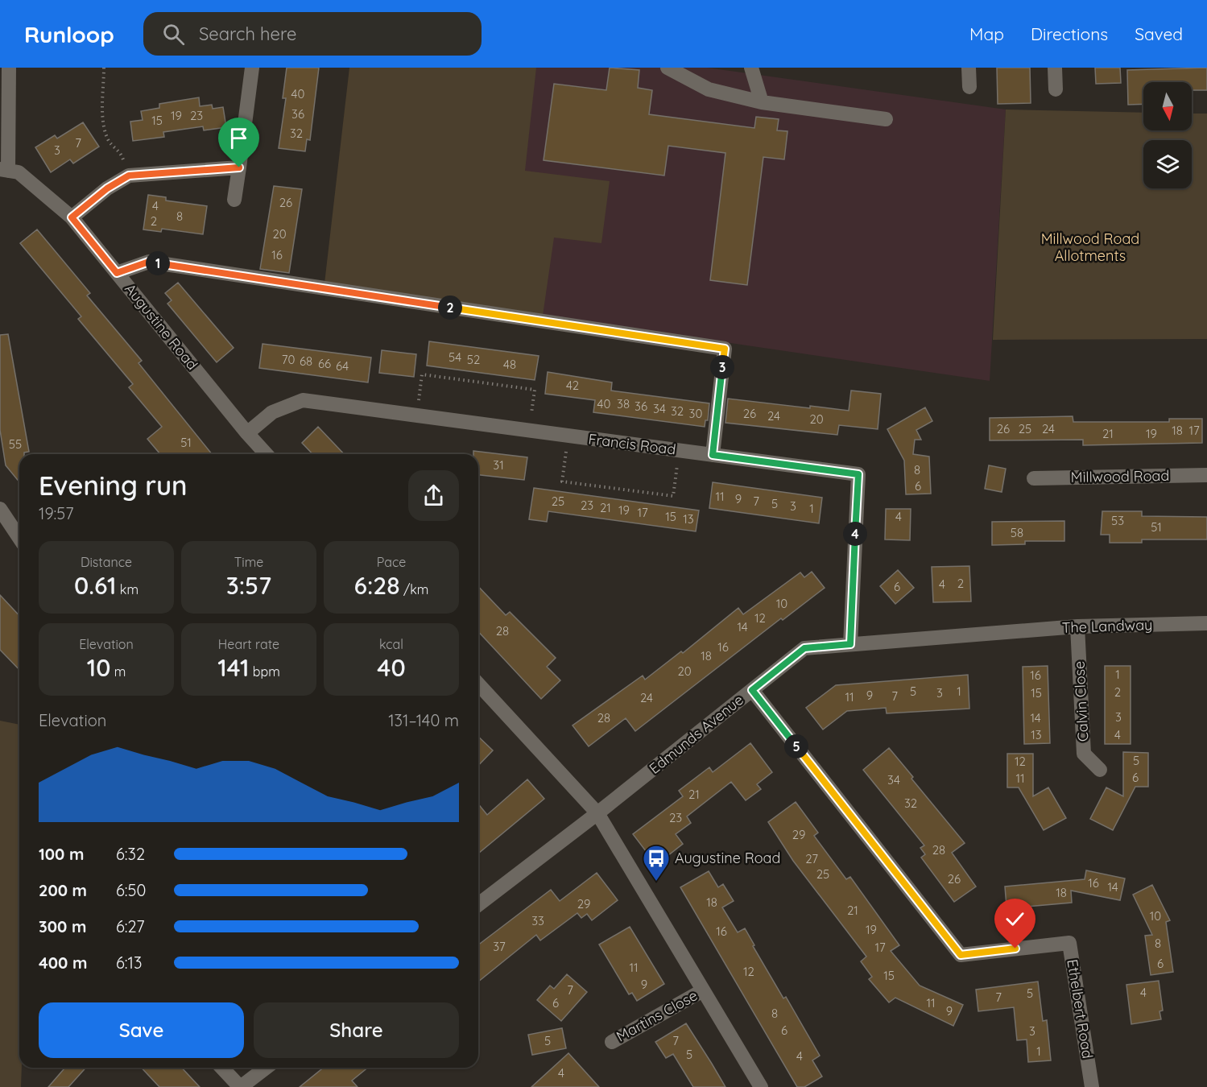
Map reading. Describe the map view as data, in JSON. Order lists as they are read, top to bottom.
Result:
{
  "streets": {
    "street": [
      "Augustine Road",
      "Francis Road",
      "Millwood Road",
      "The Landway",
      "Calvin Close",
      "Edmunds Avenue",
      "Ethelbert Road",
      "Martins Close"
    ]
  },
  "crossings": [
    ["Augustine Road", "Francis Road"],
    ["Francis Road", "Edmunds Avenue"],
    ["The Landway", "Calvin Close"],
    ["The Landway", "Edmunds Avenue"],
    ["Edmunds Avenue", "Ethelbert Road"]
  ],
  "parks": ["Millwood Road Allotments"],
  "places": {
    "bus stop": ["Augustine Road"]
  },
  "house_numbers": [
    "40",
    "36",
    "19",
    "23",
    "15",
    "32",
    "7",
    "3",
    "26",
    "4",
    "8",
    "2",
    "20",
    "16",
    "54",
    "70",
    "52",
    "68",
    "66",
    "48",
    "64",
    "42",
    "40",
    "38",
    "36",
    "34",
    "32",
    "30",
    "26",
    "24",
    "20",
    "26",
    "25",
    "24",
    "18",
    "17",
    "21",
    "19",
    "51",
    "55",
    "31",
    "8",
    "6",
    "11",
    "9",
    "25",
    "7",
    "5",
    "23",
    "3",
    "21",
    "1",
    "19",
    "17",
    "15",
    "4",
    "13",
    "53",
    "51",
    "58",
    "2",
    "4",
    "6",
    "10",
    "12",
    "14",
    "28",
    "16",
    "18",
    "20",
    "1",
    "16",
    "5",
    "1",
    "2",
    "3",
    "15",
    "9",
    "7",
    "11",
    "24",
    "3",
    "28",
    "14",
    "13",
    "4",
    "5",
    "12",
    "6",
    "11",
    "34",
    "21",
    "32",
    "23",
    "29",
    "28",
    "27",
    "25",
    "26",
    "16",
    "14",
    "18",
    "18",
    "29",
    "21",
    "10",
    "33",
    "19",
    "16",
    "8",
    "37",
    "17",
    "6",
    "11",
    "12",
    "15",
    "9",
    "7",
    "4",
    "5",
    "7",
    "6",
    "11",
    "9",
    "8",
    "6",
    "3",
    "5",
    "7",
    "1",
    "5",
    "4",
    "4"
  ],
  "north": "bottom",
  "page": {
    "header": "Runloop",
    "search": "Search here",
    "nav": ["Map", "Directions", "Saved"],
    "pins": [
      "1",
      "2",
      "3",
      "4",
      "5"
    ],
    "heading": ["Evening run", "19:57"],
    "stats": [
      ["Distance", "0.61 km"],
      ["Time", "3:57"],
      ["Pace", "6:28 /km"],
      ["Elevation", "10 m"],
      ["Heart rate", "141 bpm"],
      ["kcal", "40"]
    ],
    "chart": ["Elevation", "131–140 m"],
    "list": [
      {
        "name": "100 m",
        "note": "6:32"
      },
      {
        "name": "200 m",
        "note": "6:50"
      },
      {
        "name": "300 m",
        "note": "6:27"
      },
      {
        "name": "400 m",
        "note": "6:13"
      }
    ],
    "buttons": ["Save", "Share"]
  }
}
